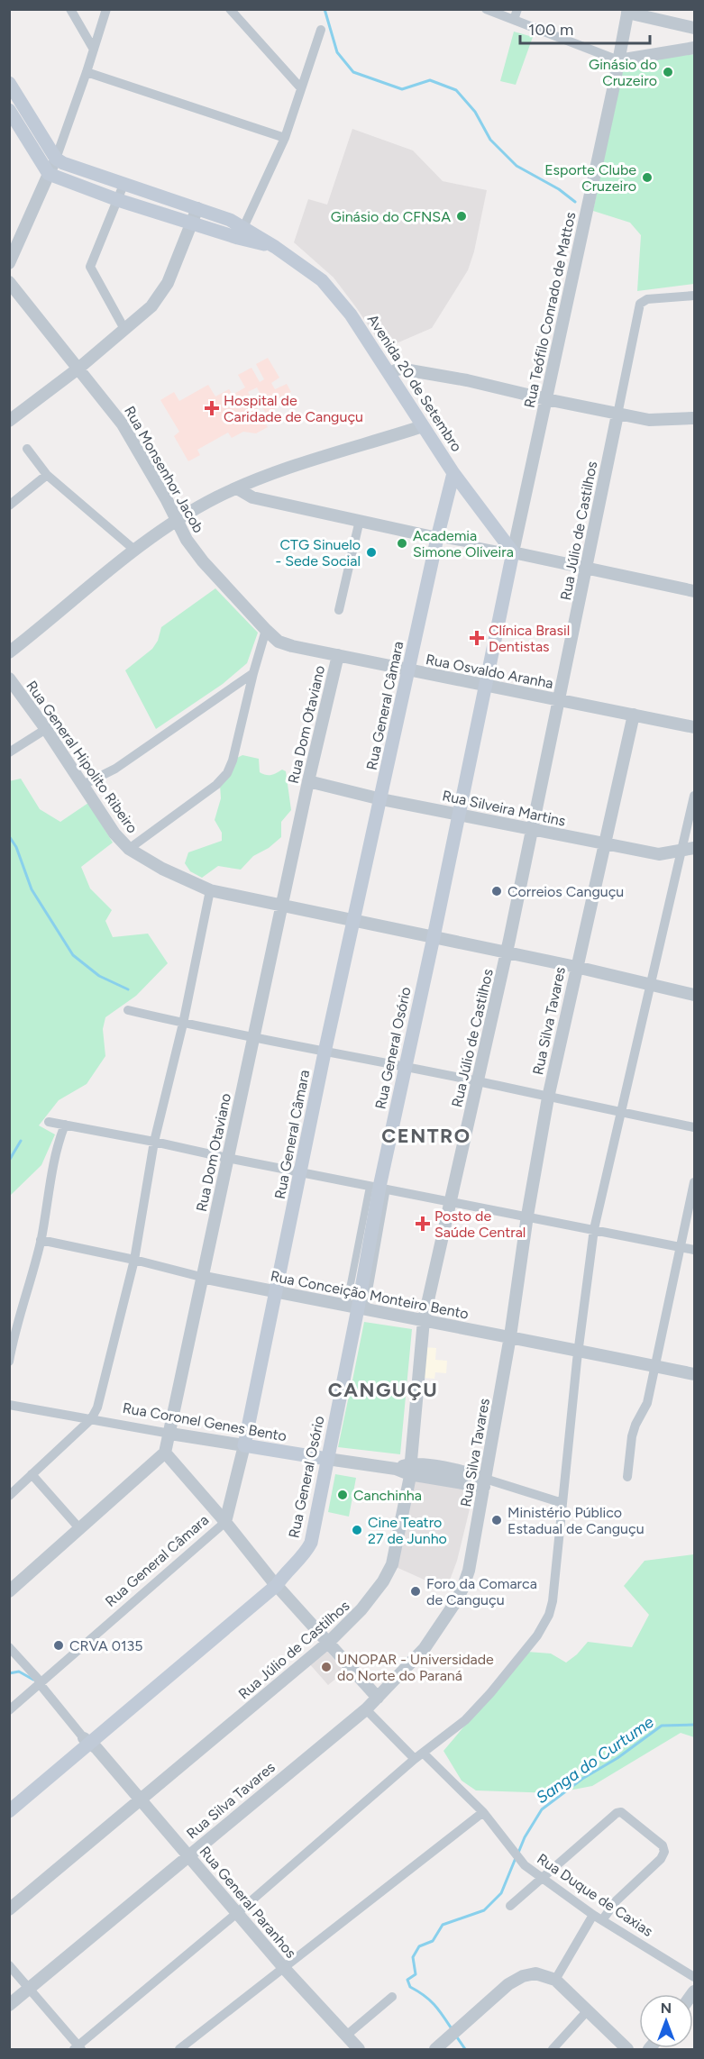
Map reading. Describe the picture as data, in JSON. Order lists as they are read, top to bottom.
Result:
{
  "streets": {
    "main road": [
      "Avenida 20 de Setembro",
      "Rua General Câmara",
      "Rua General Osório",
      "Rua Coronel Genes Bento"
    ],
    "street": [
      "Rua Teófilo Conrado de Mattos",
      "Rua Monsenhor Jacob",
      "Rua Júlio de Castilhos",
      "Rua Osvaldo Aranha",
      "Rua Dom Otaviano",
      "Rua General Hipolito Ribeiro",
      "Rua Silveira Martins",
      "Rua Silva Tavares",
      "Rua Conceição Monteiro Bento",
      "Rua Duque de Caxias",
      "Rua General Paranhos"
    ]
  },
  "crossings": [
    ["Rua Teófilo Conrado de Mattos", "Avenida 20 de Setembro"],
    ["Rua Teófilo Conrado de Mattos", "Rua General Osório"],
    ["Avenida 20 de Setembro", "Rua General Câmara"],
    ["Avenida 20 de Setembro", "Rua General Osório"],
    ["Rua Monsenhor Jacob", "Rua Osvaldo Aranha"],
    ["Rua Júlio de Castilhos", "Rua Osvaldo Aranha"],
    ["Rua Júlio de Castilhos", "Rua General Hipolito Ribeiro"],
    ["Rua Júlio de Castilhos", "Rua Silveira Martins"],
    ["Rua Júlio de Castilhos", "Rua Conceição Monteiro Bento"],
    ["Rua Júlio de Castilhos", "Rua Coronel Genes Bento"],
    ["Rua Júlio de Castilhos", "Rua General Paranhos"],
    ["Rua Osvaldo Aranha", "Rua General Câmara"],
    ["Rua Osvaldo Aranha", "Rua Dom Otaviano"],
    ["Rua Osvaldo Aranha", "Rua Silva Tavares"],
    ["Rua Osvaldo Aranha", "Rua General Osório"],
    ["Rua General Câmara", "Rua General Hipolito Ribeiro"],
    ["Rua General Câmara", "Rua Silveira Martins"],
    ["Rua General Câmara", "Rua Conceição Monteiro Bento"],
    ["Rua General Câmara", "Rua Coronel Genes Bento"],
    ["Rua General Câmara", "Rua General Paranhos"],
    ["Rua Dom Otaviano", "Rua General Hipolito Ribeiro"],
    ["Rua Dom Otaviano", "Rua Silveira Martins"],
    ["Rua Dom Otaviano", "Rua Conceição Monteiro Bento"],
    ["Rua Dom Otaviano", "Rua Coronel Genes Bento"],
    ["Rua General Hipolito Ribeiro", "Rua Silva Tavares"],
    ["Rua General Hipolito Ribeiro", "Rua General Osório"],
    ["Rua Silveira Martins", "Rua Silva Tavares"],
    ["Rua Silveira Martins", "Rua General Osório"],
    ["Rua Silva Tavares", "Rua Conceição Monteiro Bento"],
    ["Rua Silva Tavares", "Rua Coronel Genes Bento"],
    ["Rua Silva Tavares", "Rua Duque de Caxias"],
    ["Rua Silva Tavares", "Rua General Paranhos"],
    ["Rua General Osório", "Rua Conceição Monteiro Bento"],
    ["Rua General Osório", "Rua Coronel Genes Bento"],
    ["Rua General Osório", "Rua General Paranhos"]
  ],
  "districts": ["CENTRO", "CANGUÇU"],
  "water": ["Sanga do Curtume"],
  "places": {
    "other": [
      "Ginásio do Cruzeiro",
      "Esporte Clube Cruzeiro",
      "Ginásio do CFNSA",
      "Academia Simone Oliveira",
      "CTG Sinuelo - Sede Social",
      "Correios Canguçu",
      "Canchinha",
      "Ministério Público Estadual de Canguçu",
      "Cine Teatro 27 de Junho",
      "Foro da Comarca de Canguçu",
      "CRVA 0135",
      "UNOPAR - Universidade do Norte do Paraná"
    ],
    "health": ["Hospital de Caridade de Canguçu", "Clínica Brasil Dentistas", "Posto de Saúde Central"]
  },
  "scale_bar": "100 m",
  "north": "top"
}
